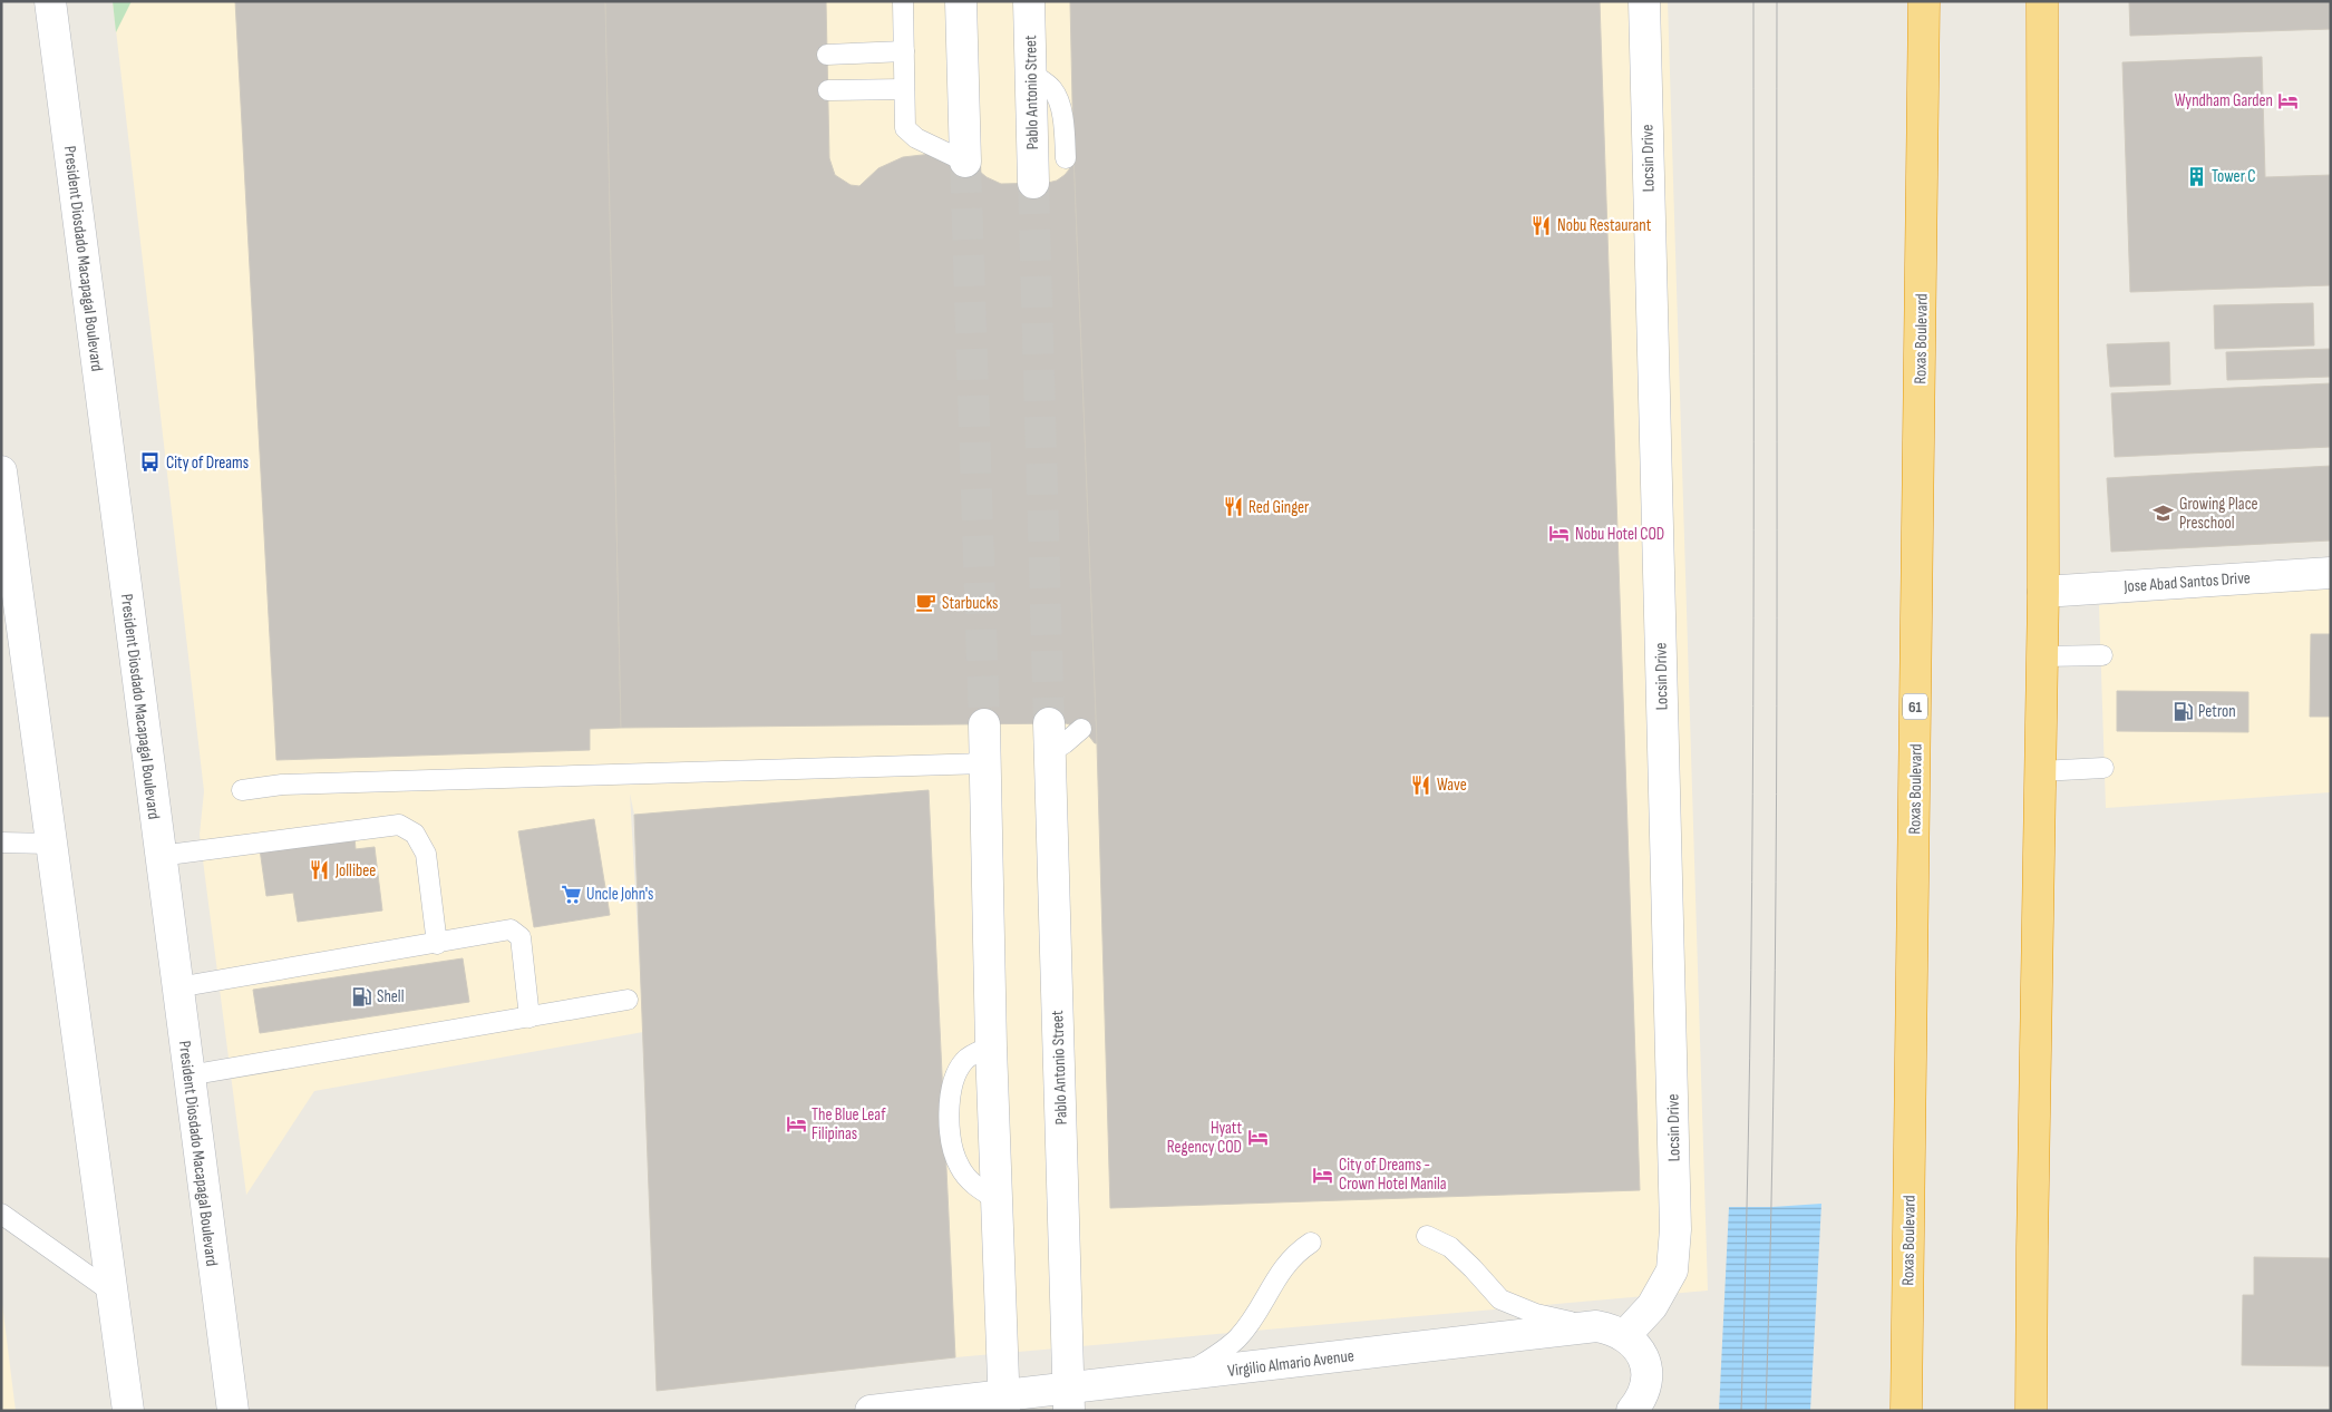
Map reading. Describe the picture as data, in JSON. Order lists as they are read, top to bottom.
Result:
{
  "streets": {
    "highway": ["Roxas Boulevard", "61"],
    "street": [
      "Pablo Antonio Street",
      "Locsin Drive",
      "President Diosdado Macapagal Boulevard",
      "Jose Abad Santos Drive",
      "Virgilio Almario Avenue"
    ]
  },
  "crossings": [
    ["Pablo Antonio Street", "Virgilio Almario Avenue"],
    ["Locsin Drive", "Virgilio Almario Avenue"]
  ],
  "places": {
    "hotel": [
      "Wyndham Garden",
      "Nobu Hotel COD",
      "The Blue Leaf Filipinas",
      "Hyatt Regency COD",
      "City of Dreams - Crown Hotel Manila"
    ],
    "building": ["Tower C"],
    "restaurant": [
      "Nobu Restaurant",
      "Red Ginger",
      "Wave",
      "Jollibee"
    ],
    "bus stop": ["City of Dreams"],
    "school or university": ["Growing Place Preschool"],
    "cafe": ["Starbucks"],
    "fuel station": ["Petron", "Shell"],
    "supermarket": ["Uncle John's"]
  }
}
